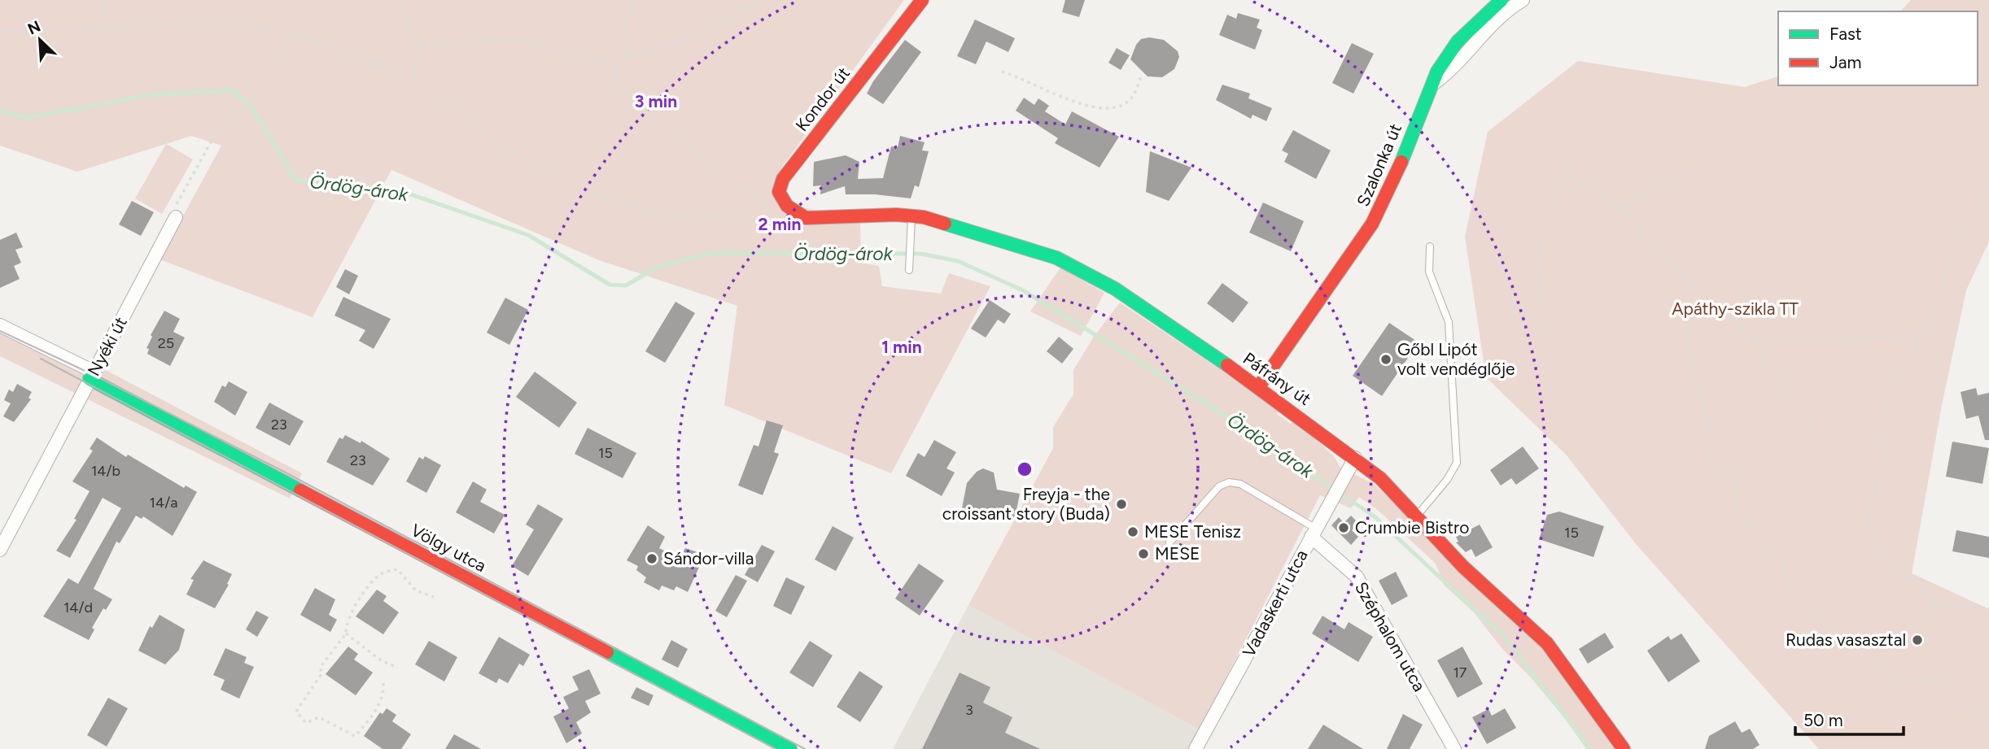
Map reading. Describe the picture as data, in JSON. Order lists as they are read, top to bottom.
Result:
{
  "streets": {
    "street": [
      "Kondor út",
      "Szalonka út",
      "Nyéki út",
      "Páfrány út",
      "Völgy utca",
      "Vadaskerti utca",
      "Széphalom utca"
    ]
  },
  "crossings": [
    ["Kondor út", "Páfrány út"],
    ["Szalonka út", "Páfrány út"],
    ["Nyéki út", "Völgy utca"],
    ["Páfrány út", "Vadaskerti utca"],
    ["Vadaskerti utca", "Széphalom utca"]
  ],
  "water": ["Ördög-árok"],
  "parks": ["Apáthy-szikla TT"],
  "places": [
    "Gőbl Lipót volt vendéglője",
    "Freyja - the croissant story (Buda)",
    "Crumbie Bistro",
    "MESE Tenisz",
    "MESE",
    "Sándor-villa",
    "Rudas vasasztal"
  ],
  "house_numbers": [
    "25",
    "23",
    "15",
    "23",
    "14/b",
    "14/a",
    "15",
    "14/d",
    "17",
    "3"
  ],
  "legend": ["Fast", "Jam"],
  "scale_bar": "50 m",
  "north": "top left",
  "rings": ["3 min", "2 min", "1 min"]
}
